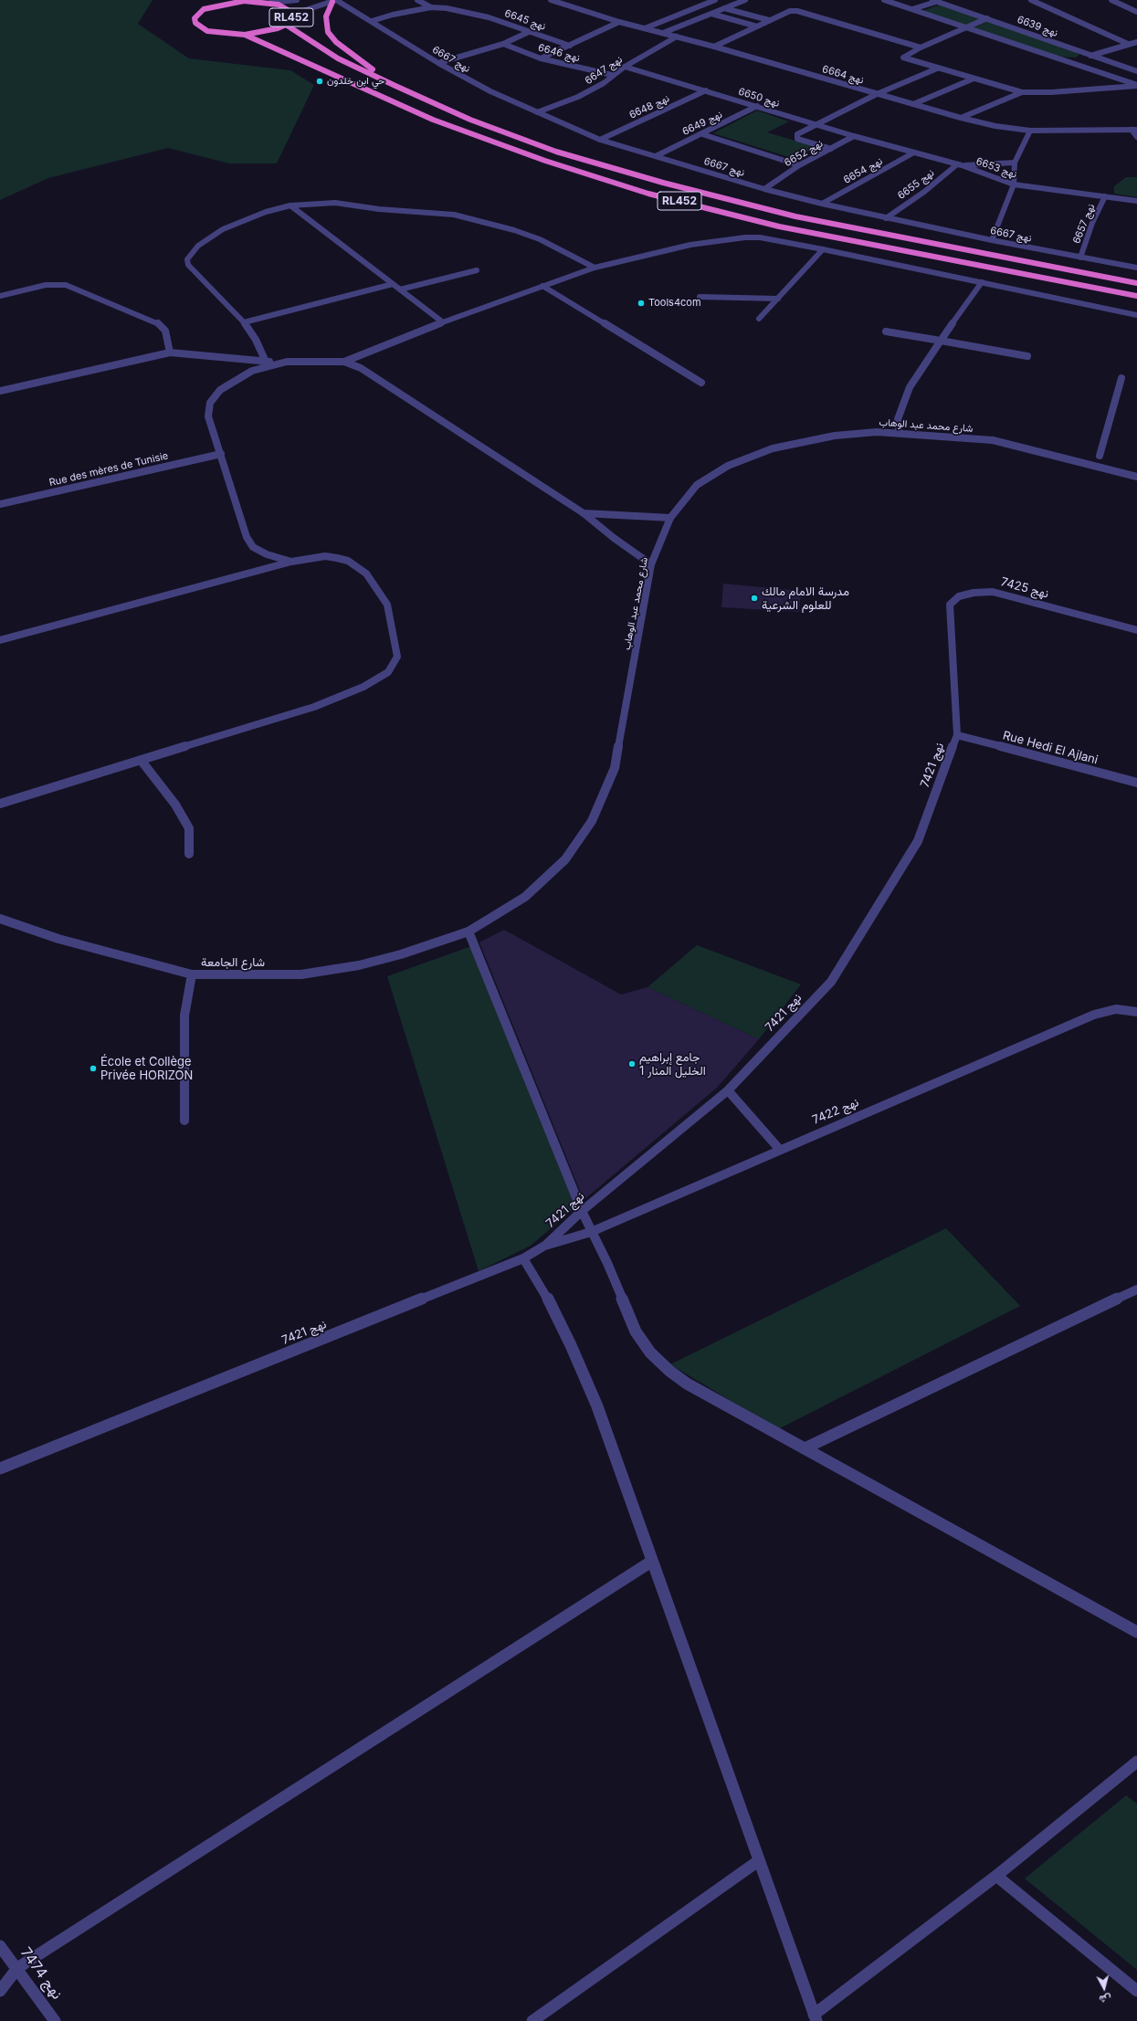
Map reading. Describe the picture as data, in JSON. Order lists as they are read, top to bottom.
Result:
{
  "streets": {
    "highway": ["RL452"],
    "street": [
      "نهج 6645",
      "نهج 6639",
      "نهج 6646",
      "نهج 6667",
      "نهج 6647",
      "نهج 6664",
      "نهج 6650",
      "نهج 6648",
      "نهج 6649",
      "نهج 6652",
      "نهج 6653",
      "نهج 6654",
      "نهج 6655",
      "نهج 6657",
      "شارع محمد عبد الوهاب",
      "Rue des mères de Tunisie",
      "نهج 7425",
      "Rue Hedi El Ajlani",
      "نهج 7421",
      "شارع الجامعة",
      "نهج 7422",
      "نهج 7474"
    ]
  },
  "crossings": [
    ["نهج 6645", "نهج 6646"],
    ["نهج 6646", "نهج 6667"],
    ["نهج 6646", "نهج 6647"],
    ["نهج 6667", "نهج 6647"],
    ["نهج 6667", "نهج 6648"],
    ["نهج 6667", "نهج 6649"],
    ["نهج 6667", "نهج 6652"],
    ["نهج 6667", "نهج 6654"],
    ["نهج 6667", "نهج 6655"],
    ["نهج 6667", "نهج 6657"],
    ["نهج 6647", "نهج 6664"],
    ["نهج 6647", "نهج 6650"],
    ["نهج 6650", "نهج 6648"],
    ["نهج 6650", "نهج 6649"],
    ["نهج 6650", "نهج 6652"],
    ["نهج 6650", "نهج 6653"],
    ["نهج 6652", "نهج 6653"],
    ["نهج 6653", "نهج 6654"],
    ["نهج 6653", "نهج 6655"],
    ["نهج 6653", "نهج 6657"],
    ["شارع محمد عبد الوهاب", "شارع الجامعة"],
    ["نهج 7425", "Rue Hedi El Ajlani"],
    ["نهج 7425", "نهج 7421"],
    ["Rue Hedi El Ajlani", "نهج 7421"],
    ["نهج 7421", "نهج 7422"]
  ],
  "places": [
    "حي ابن خلدون",
    "Tools4com",
    "مدرسة الامام مالك للعلوم الشرعية",
    "جامع إبراهيم الخليل المنار 1",
    "École et Collège Privée HORIZON"
  ],
  "north": "bottom"
}
